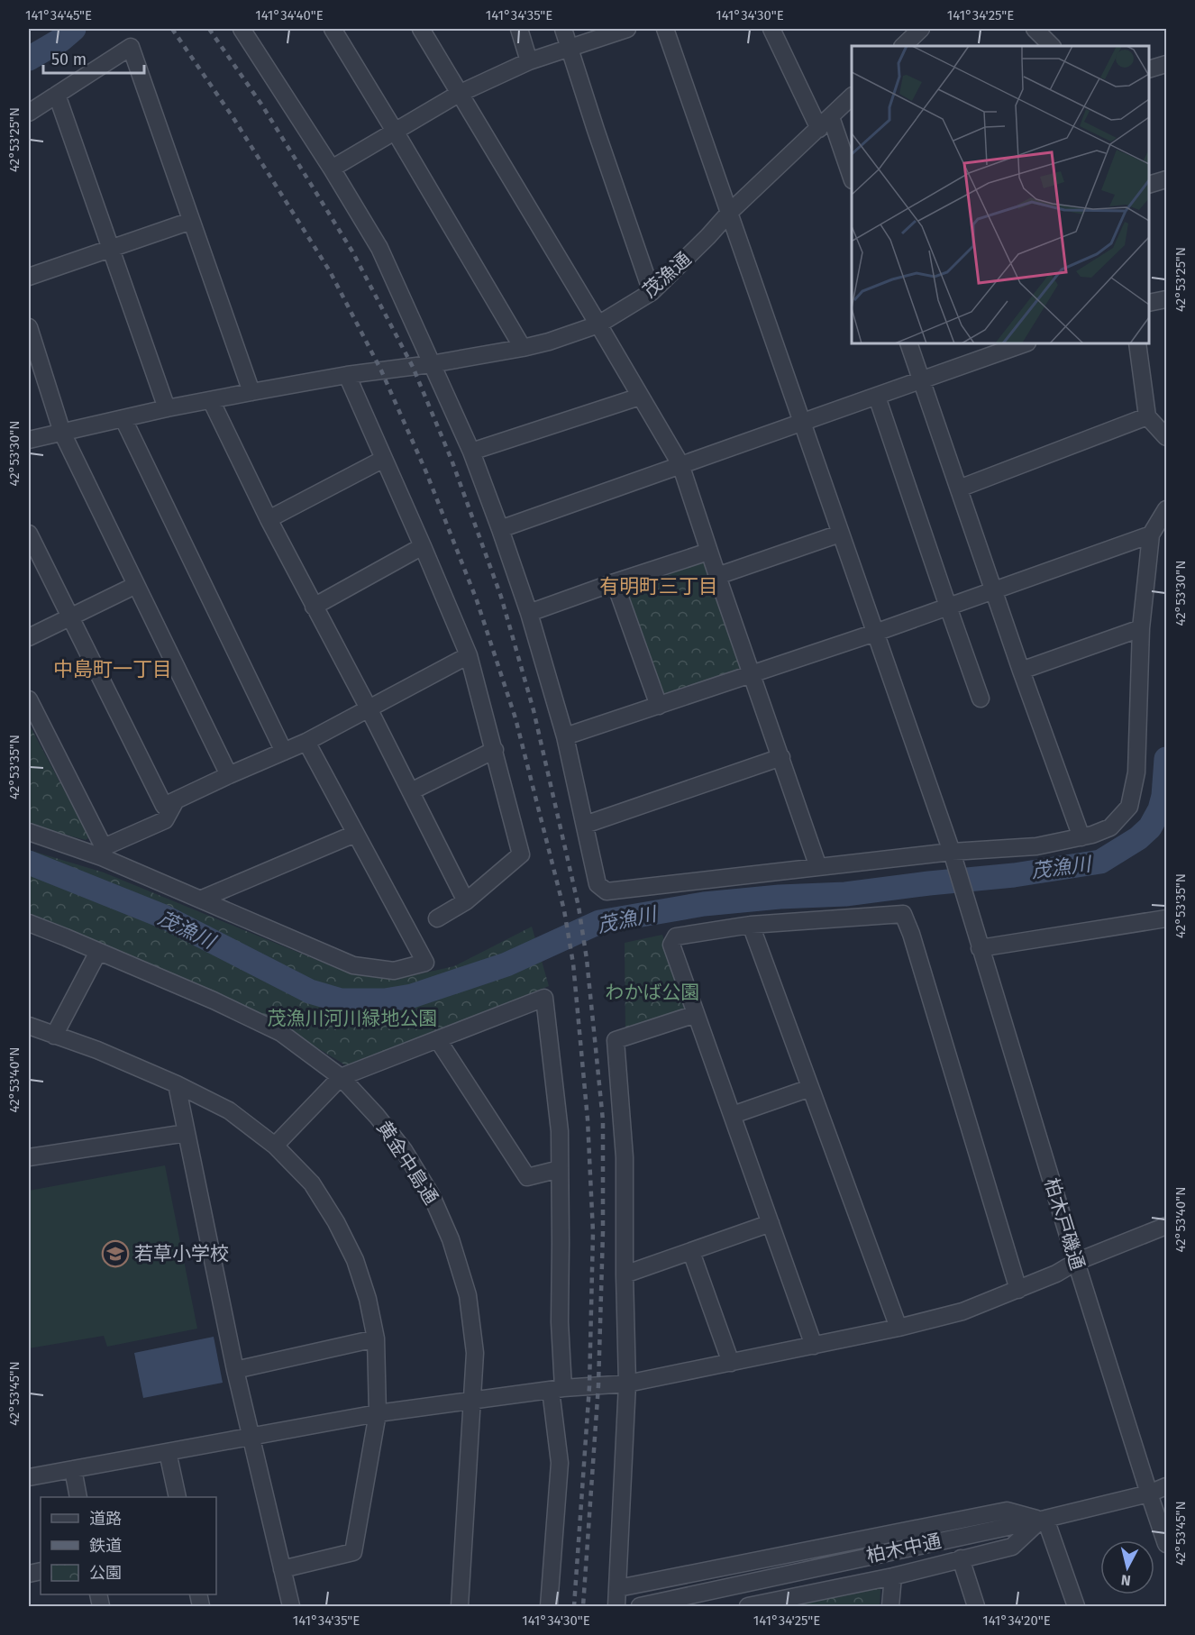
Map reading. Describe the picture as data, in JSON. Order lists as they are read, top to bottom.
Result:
{
  "streets": {
    "street": [
      "茂漁通",
      "黄金中島通",
      "柏木戸磯通",
      "柏木中通"
    ]
  },
  "crossings": [
    ["茂漁通", "柏木戸磯通"],
    ["柏木戸磯通", "柏木中通"]
  ],
  "districts": ["有明町三丁目", "中島町一丁目"],
  "water": ["茂漁川"],
  "parks": ["わかば公園", "茂漁川河川緑地公園"],
  "places": {
    "school or university": ["若草小学校"]
  },
  "legend": ["道路", "鉄道", "公園"],
  "scale_bar": "50 m",
  "north": "bottom",
  "coordinates": [
    "141°34'45\"E",
    "141°34'40\"E",
    "141°34'35\"E",
    "141°34'30\"E",
    "141°34'25\"E",
    "42°53'25\"N",
    "42°53'30\"N",
    "42°53'35\"N",
    "42°53'40\"N",
    "42°53'45\"N",
    "141°34'20\"E"
  ]
}
